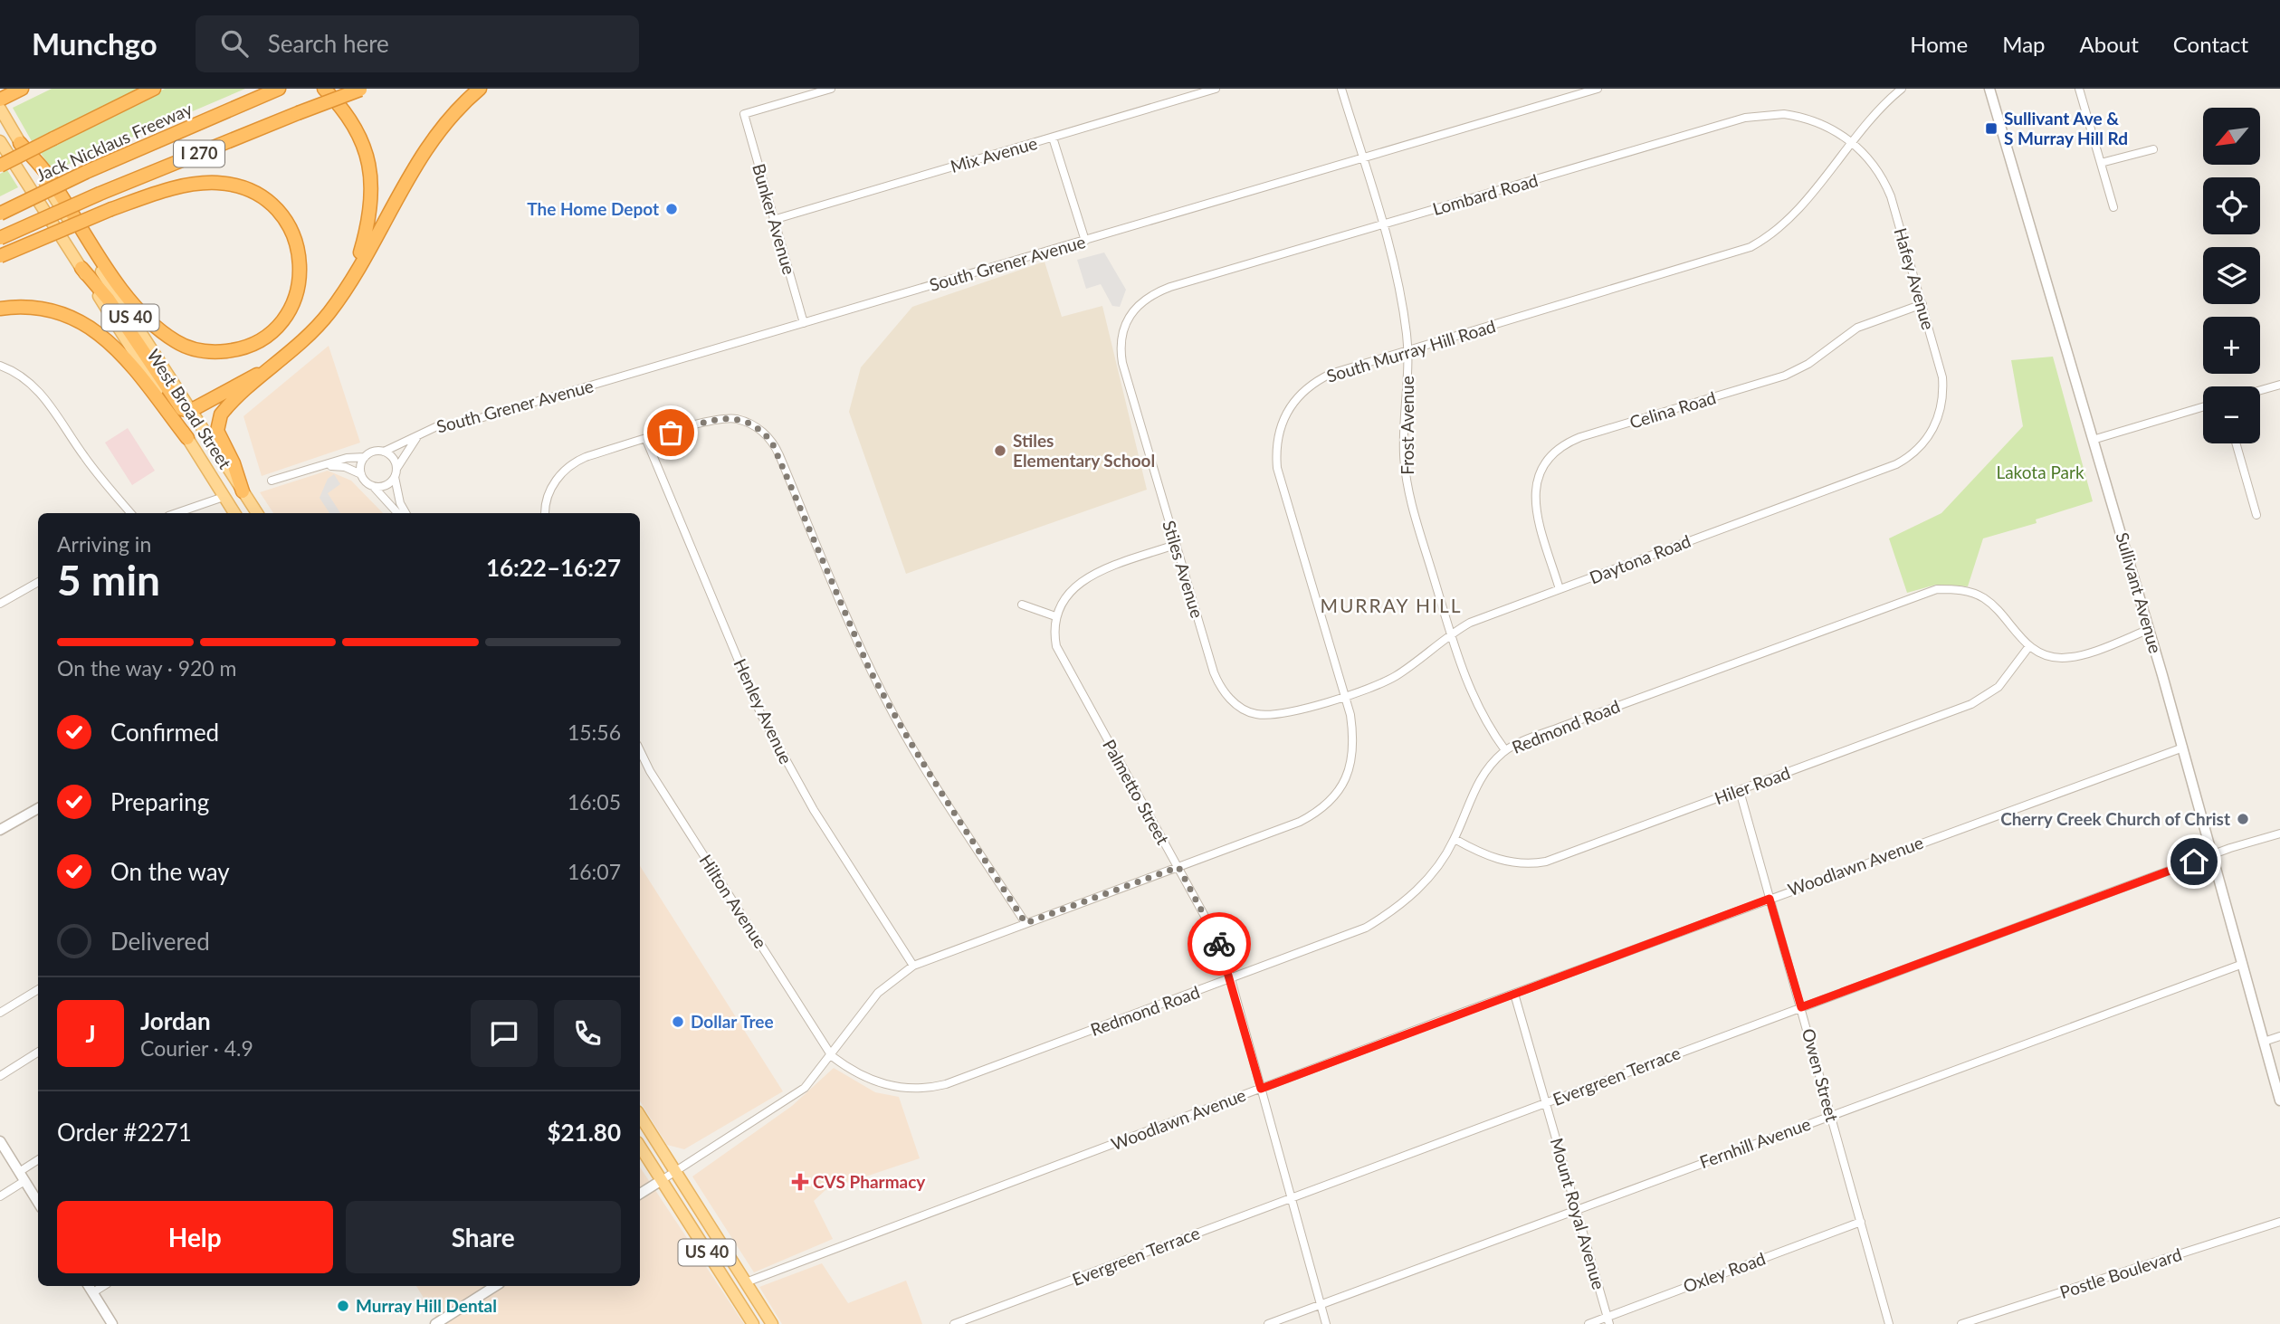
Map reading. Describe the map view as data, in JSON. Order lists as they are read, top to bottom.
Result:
{
  "streets": {
    "highway": ["Jack Nicklaus Freeway", "I 270"],
    "main road": ["US 40", "West Broad Street"],
    "street": [
      "Mix Avenue",
      "Lombard Road",
      "Bunker Avenue",
      "South Grener Avenue",
      "Hafey Avenue",
      "South Murray Hill Road",
      "Celina Road",
      "Frost Avenue",
      "Daytona Road",
      "Stiles Avenue",
      "Sullivant Avenue",
      "Henley Avenue",
      "Redmond Road",
      "Hiler Road",
      "Palmetto Street",
      "Woodlawn Avenue",
      "Hilton Avenue",
      "Owen Street",
      "Evergreen Terrace",
      "Fernhill Avenue",
      "Mount Royal Avenue",
      "Oxley Road",
      "Postle Boulevard"
    ]
  },
  "crossings": [
    ["Mix Avenue", "Bunker Avenue"],
    ["Lombard Road", "Hafey Avenue"],
    ["Lombard Road", "South Murray Hill Road"],
    ["Lombard Road", "Frost Avenue"],
    ["Lombard Road", "Stiles Avenue"],
    ["Bunker Avenue", "South Grener Avenue"],
    ["South Grener Avenue", "Frost Avenue"],
    ["Hafey Avenue", "South Murray Hill Road"],
    ["Hafey Avenue", "Celina Road"],
    ["Hafey Avenue", "Daytona Road"],
    ["US 40", "South Murray Hill Road"],
    ["US 40", "Woodlawn Avenue"],
    ["South Murray Hill Road", "Frost Avenue"],
    ["South Murray Hill Road", "Daytona Road"],
    ["South Murray Hill Road", "Stiles Avenue"],
    ["South Murray Hill Road", "Henley Avenue"],
    ["South Murray Hill Road", "Redmond Road"],
    ["South Murray Hill Road", "Palmetto Street"],
    ["South Murray Hill Road", "Hilton Avenue"],
    ["Celina Road", "Daytona Road"],
    ["Frost Avenue", "Daytona Road"],
    ["Frost Avenue", "Redmond Road"],
    ["Daytona Road", "Stiles Avenue"],
    ["Sullivant Avenue", "Redmond Road"],
    ["Sullivant Avenue", "Woodlawn Avenue"],
    ["Sullivant Avenue", "Evergreen Terrace"],
    ["Sullivant Avenue", "Fernhill Avenue"],
    ["Redmond Road", "Hiler Road"],
    ["Redmond Road", "Palmetto Street"],
    ["Redmond Road", "Hilton Avenue"],
    ["Hiler Road", "Owen Street"],
    ["Palmetto Street", "Woodlawn Avenue"],
    ["Palmetto Street", "Evergreen Terrace"],
    ["Palmetto Street", "Fernhill Avenue"],
    ["Woodlawn Avenue", "Owen Street"],
    ["Woodlawn Avenue", "Mount Royal Avenue"],
    ["Owen Street", "Evergreen Terrace"],
    ["Owen Street", "Fernhill Avenue"],
    ["Owen Street", "Oxley Road"],
    ["Evergreen Terrace", "Mount Royal Avenue"],
    ["Fernhill Avenue", "Mount Royal Avenue"],
    ["Mount Royal Avenue", "Oxley Road"]
  ],
  "districts": ["MURRAY HILL"],
  "parks": ["Lakota Park"],
  "places": {
    "transit": ["Sullivant Ave & S Murray Hill Rd"],
    "other": [
      "The Home Depot",
      "Stiles Elementary School",
      "Cherry Creek Church of Christ",
      "Dollar Tree",
      "Murray Hill Dental"
    ],
    "health": ["CVS Pharmacy"]
  },
  "north": "bottom left",
  "page": {
    "header": "Munchgo",
    "search": "Search here",
    "nav": [
      "Home",
      "Map",
      "About",
      "Contact"
    ],
    "map_buttons": ["+", "−"],
    "heading": ["5 min", "Arriving in", "16:22–16:27"],
    "panel": [
      "Jordan",
      "Courier · 4.9",
      "Order #2271",
      "$21.80"
    ],
    "bar": "On the way · 920 m",
    "list": [
      ["Confirmed", "15:56"],
      ["Preparing", "16:05"],
      ["On the way", "16:07"],
      "Delivered"
    ],
    "round": "J",
    "buttons": ["Help", "Share"]
  }
}
